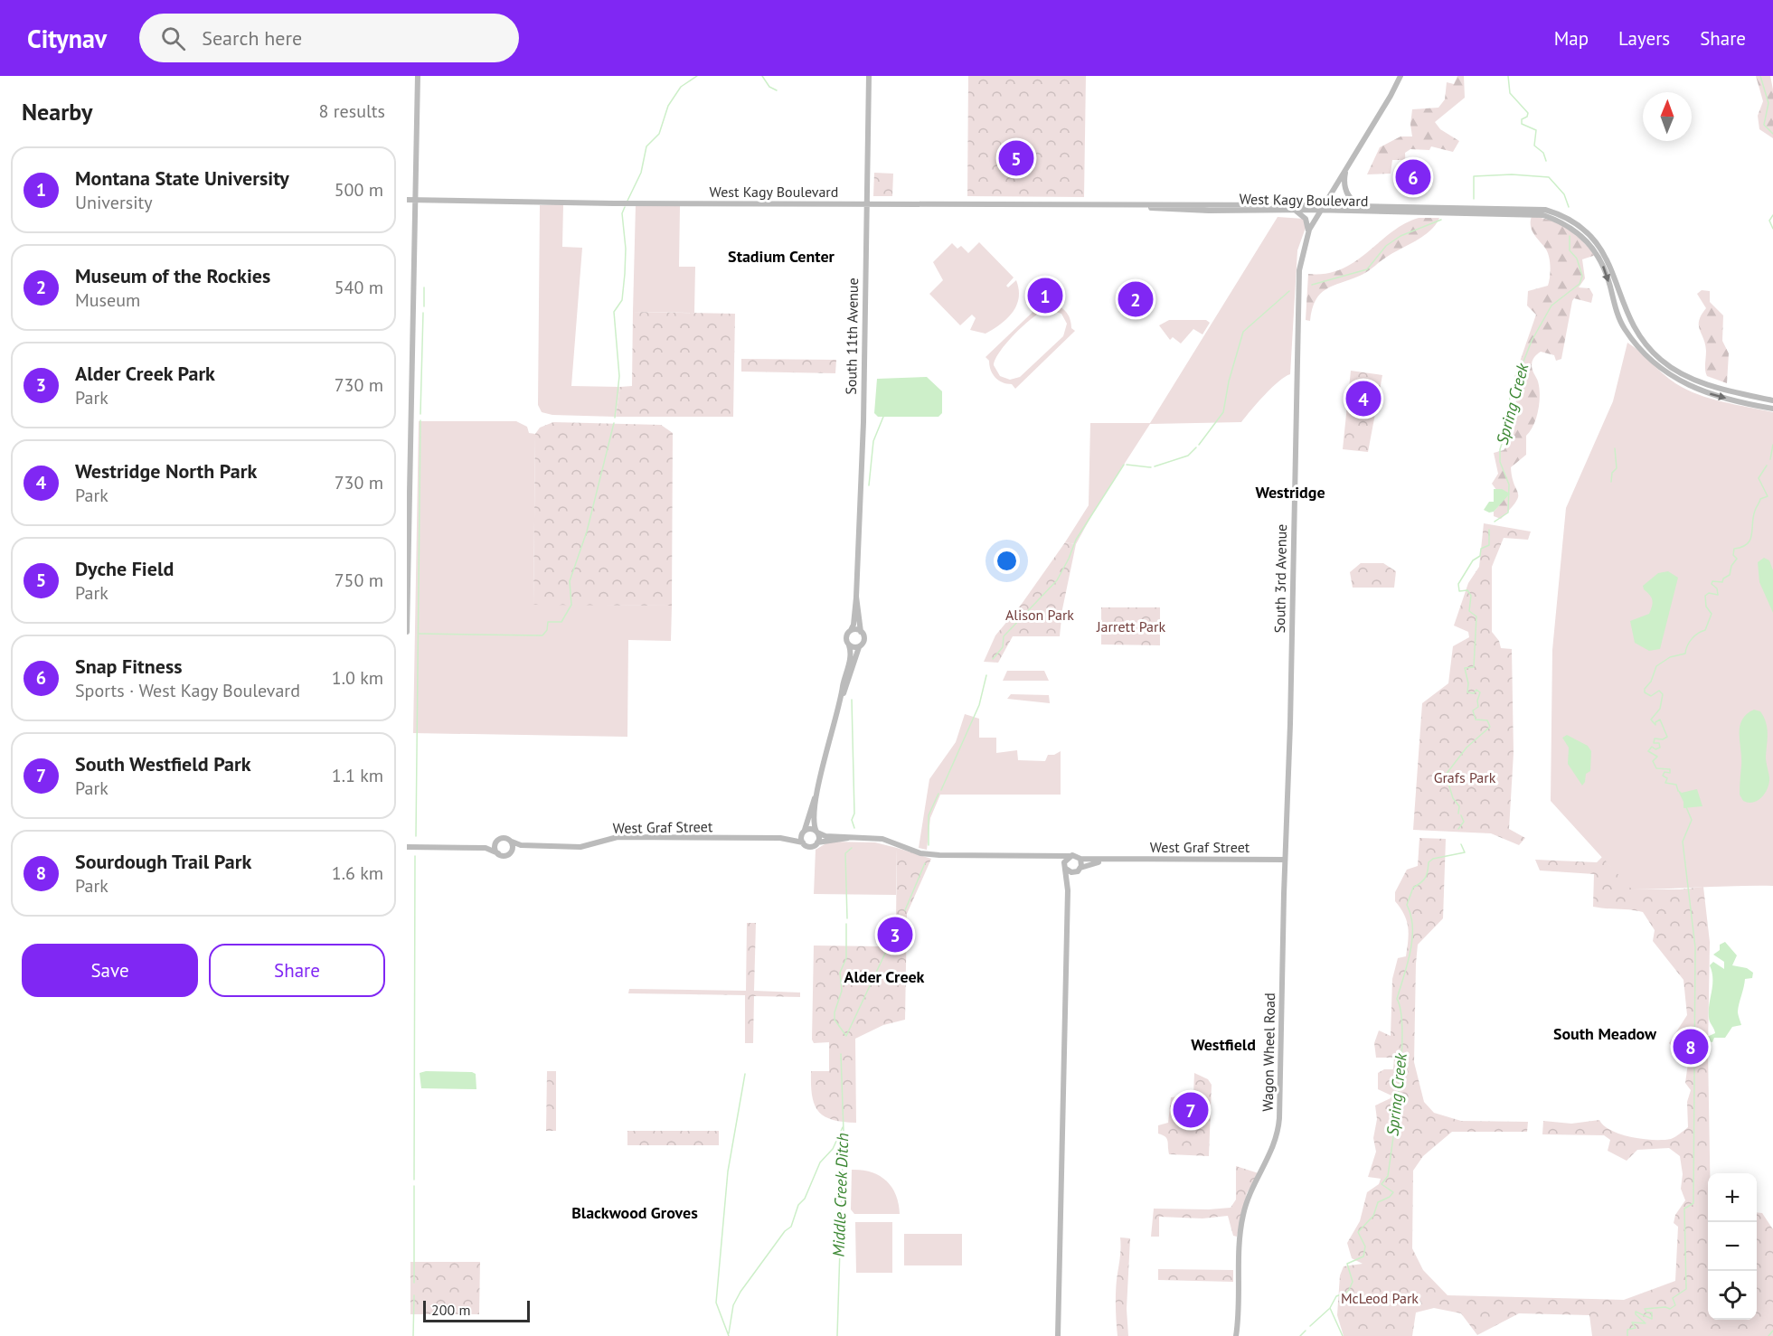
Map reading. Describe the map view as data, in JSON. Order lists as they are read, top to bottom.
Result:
{
  "streets": {
    "main road": [
      "West Kagy Boulevard",
      "South 11th Avenue",
      "South 3rd Avenue",
      "West Graf Street",
      "Wagon Wheel Road"
    ]
  },
  "crossings": [
    ["West Kagy Boulevard", "South 11th Avenue"],
    ["West Kagy Boulevard", "South 3rd Avenue"],
    ["South 3rd Avenue", "West Graf Street"],
    ["South 3rd Avenue", "Wagon Wheel Road"],
    ["West Graf Street", "Wagon Wheel Road"]
  ],
  "districts": [
    "Stadium Center",
    "Westridge",
    "Alder Creek",
    "South Meadow",
    "Westfield",
    "Blackwood Groves"
  ],
  "water": ["Spring Creek", "Middle Creek Ditch"],
  "parks": [
    "Alison Park",
    "Jarrett Park",
    "Grafs Park",
    "McLeod Park"
  ],
  "scale_bar": "200 m",
  "north": "top",
  "page": {
    "header": "Citynav",
    "search": "Search here",
    "nav": ["Map", "Layers", "Share"],
    "heading": ["Nearby", "8 results"],
    "pins": [
      "5",
      "6",
      "1",
      "2",
      "4",
      "3",
      "8",
      "7"
    ],
    "list": [
      {
        "mark": "1",
        "name": "Montana State University",
        "note": "University",
        "value": "500 m"
      },
      {
        "mark": "2",
        "name": "Museum of the Rockies",
        "note": "Museum",
        "value": "540 m"
      },
      {
        "mark": "3",
        "name": "Alder Creek Park",
        "note": "Park",
        "value": "730 m"
      },
      {
        "mark": "4",
        "name": "Westridge North Park",
        "note": "Park",
        "value": "730 m"
      },
      {
        "mark": "5",
        "name": "Dyche Field",
        "note": "Park",
        "value": "750 m"
      },
      {
        "mark": "6",
        "name": "Snap Fitness",
        "note": "Sports · West Kagy Boulevard",
        "value": "1.0 km"
      },
      {
        "mark": "7",
        "name": "South Westfield Park",
        "note": "Park",
        "value": "1.1 km"
      },
      {
        "mark": "8",
        "name": "Sourdough Trail Park",
        "note": "Park",
        "value": "1.6 km"
      }
    ],
    "buttons": ["Save", "Share"],
    "map_buttons": ["+", "−"],
    "scale": "200 m"
  }
}
